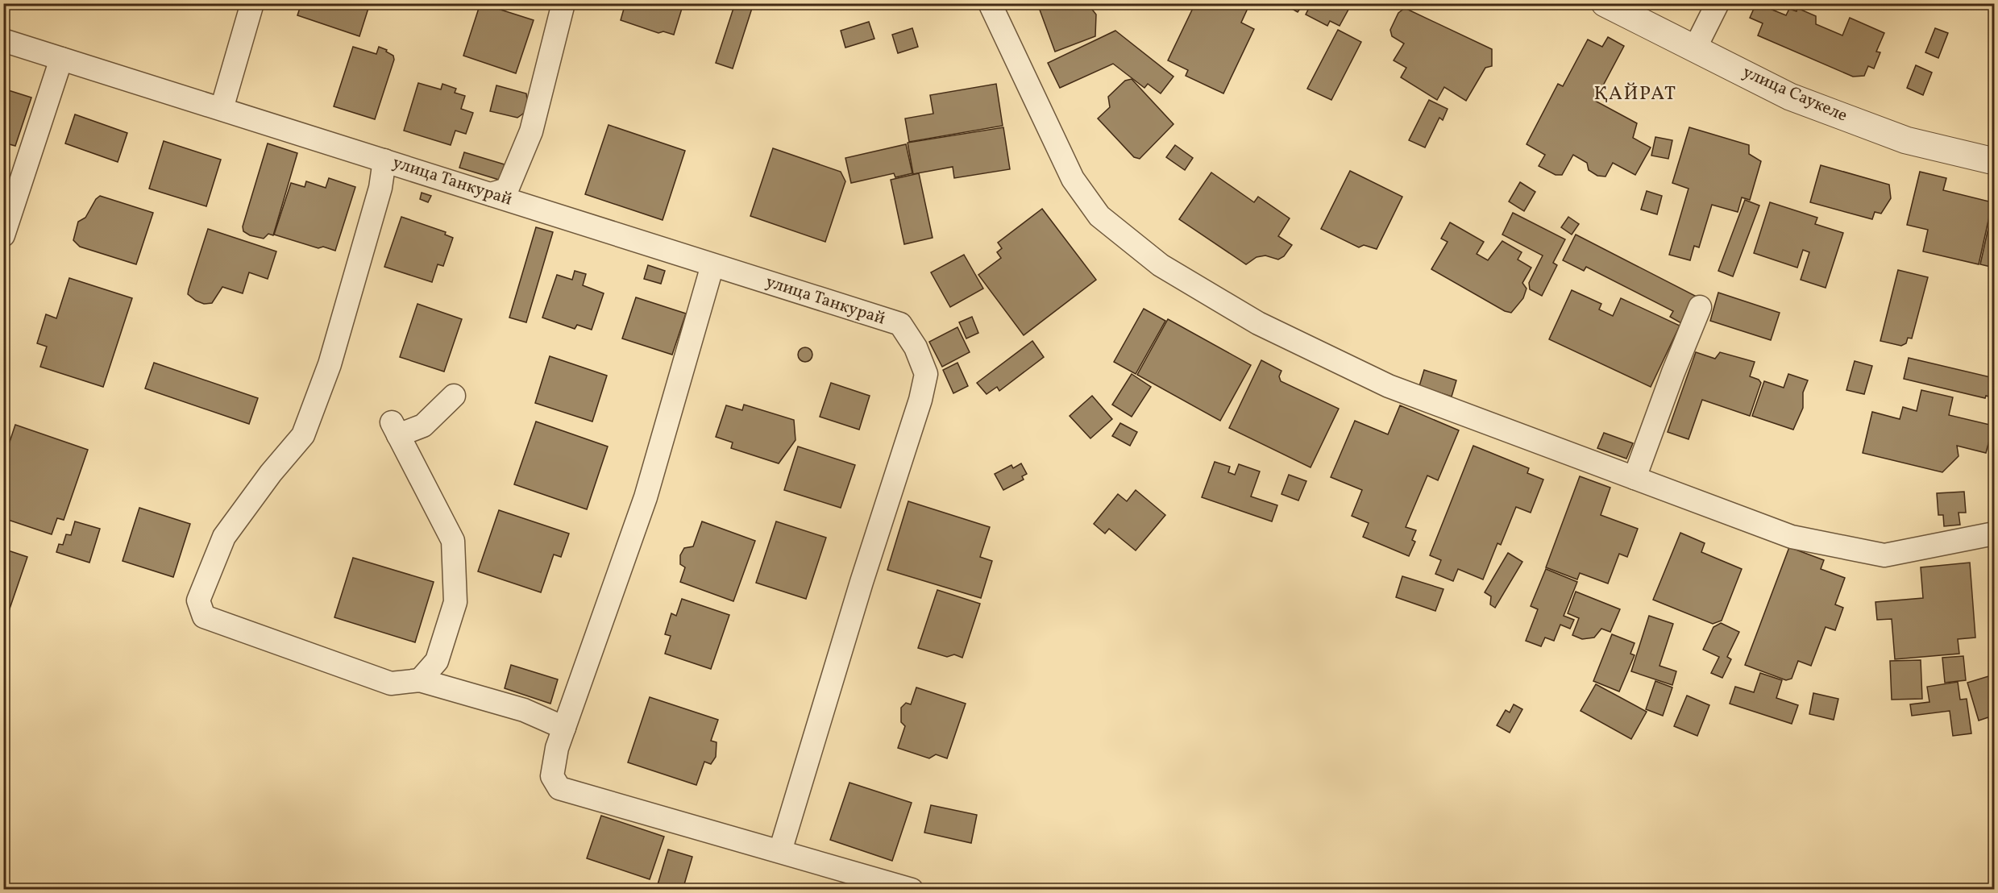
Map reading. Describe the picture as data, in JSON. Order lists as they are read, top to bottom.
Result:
{
  "streets": {
    "street": ["улица Саукеле", "улица Танкурай"]
  },
  "districts": ["ҚАЙРАТ"]
}
